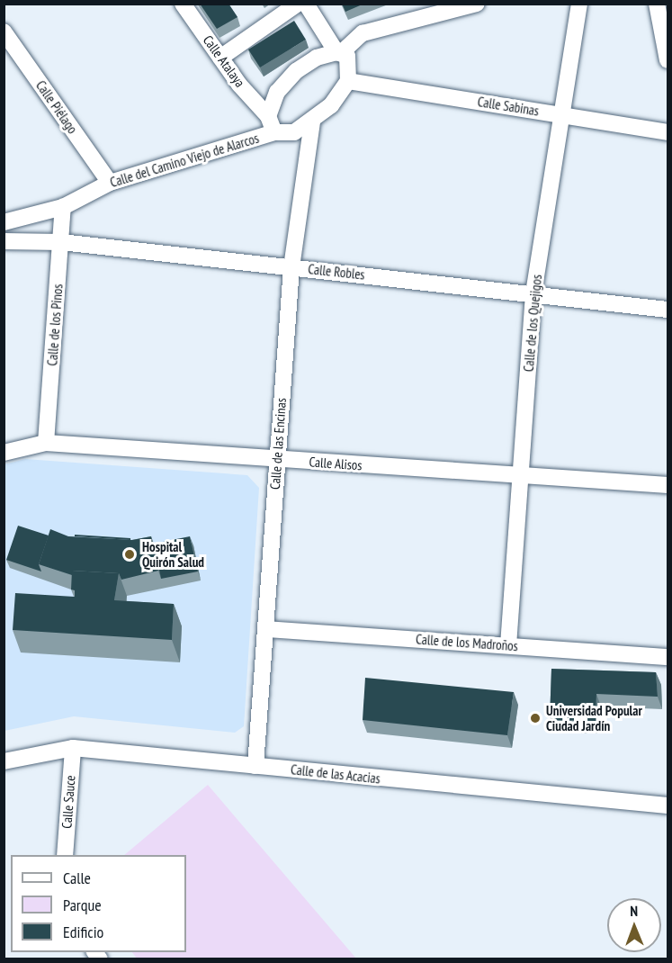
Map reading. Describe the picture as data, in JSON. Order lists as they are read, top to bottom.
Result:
{
  "streets": {
    "street": [
      "Calle Atalaya",
      "Calle Sabinas",
      "Calle Piélago",
      "Calle del Camino Viejo de Alarcos",
      "Calle Robles",
      "Calle de los Quejigos",
      "Calle de los Pinos",
      "Calle de las Encinas",
      "Calle Alisos",
      "Calle de los Madroños",
      "Calle de las Acacias",
      "Calle Sauce"
    ]
  },
  "crossings": [
    ["Calle Atalaya", "Calle del Camino Viejo de Alarcos"],
    ["Calle Sabinas", "Calle de los Quejigos"],
    ["Calle Piélago", "Calle del Camino Viejo de Alarcos"],
    ["Calle del Camino Viejo de Alarcos", "Calle de los Pinos"],
    ["Calle del Camino Viejo de Alarcos", "Calle de las Encinas"],
    ["Calle Robles", "Calle de los Quejigos"],
    ["Calle Robles", "Calle de los Pinos"],
    ["Calle Robles", "Calle de las Encinas"],
    ["Calle de los Quejigos", "Calle Alisos"],
    ["Calle de los Quejigos", "Calle de los Madroños"],
    ["Calle de los Pinos", "Calle Alisos"],
    ["Calle de las Encinas", "Calle Alisos"],
    ["Calle de las Encinas", "Calle de los Madroños"],
    ["Calle de las Encinas", "Calle de las Acacias"],
    ["Calle de las Acacias", "Calle Sauce"]
  ],
  "places": ["Hospital Quirón Salud", "Universidad Popular Ciudad Jardín"],
  "legend": ["Calle", "Parque", "Edificio"],
  "north": "top"
}
